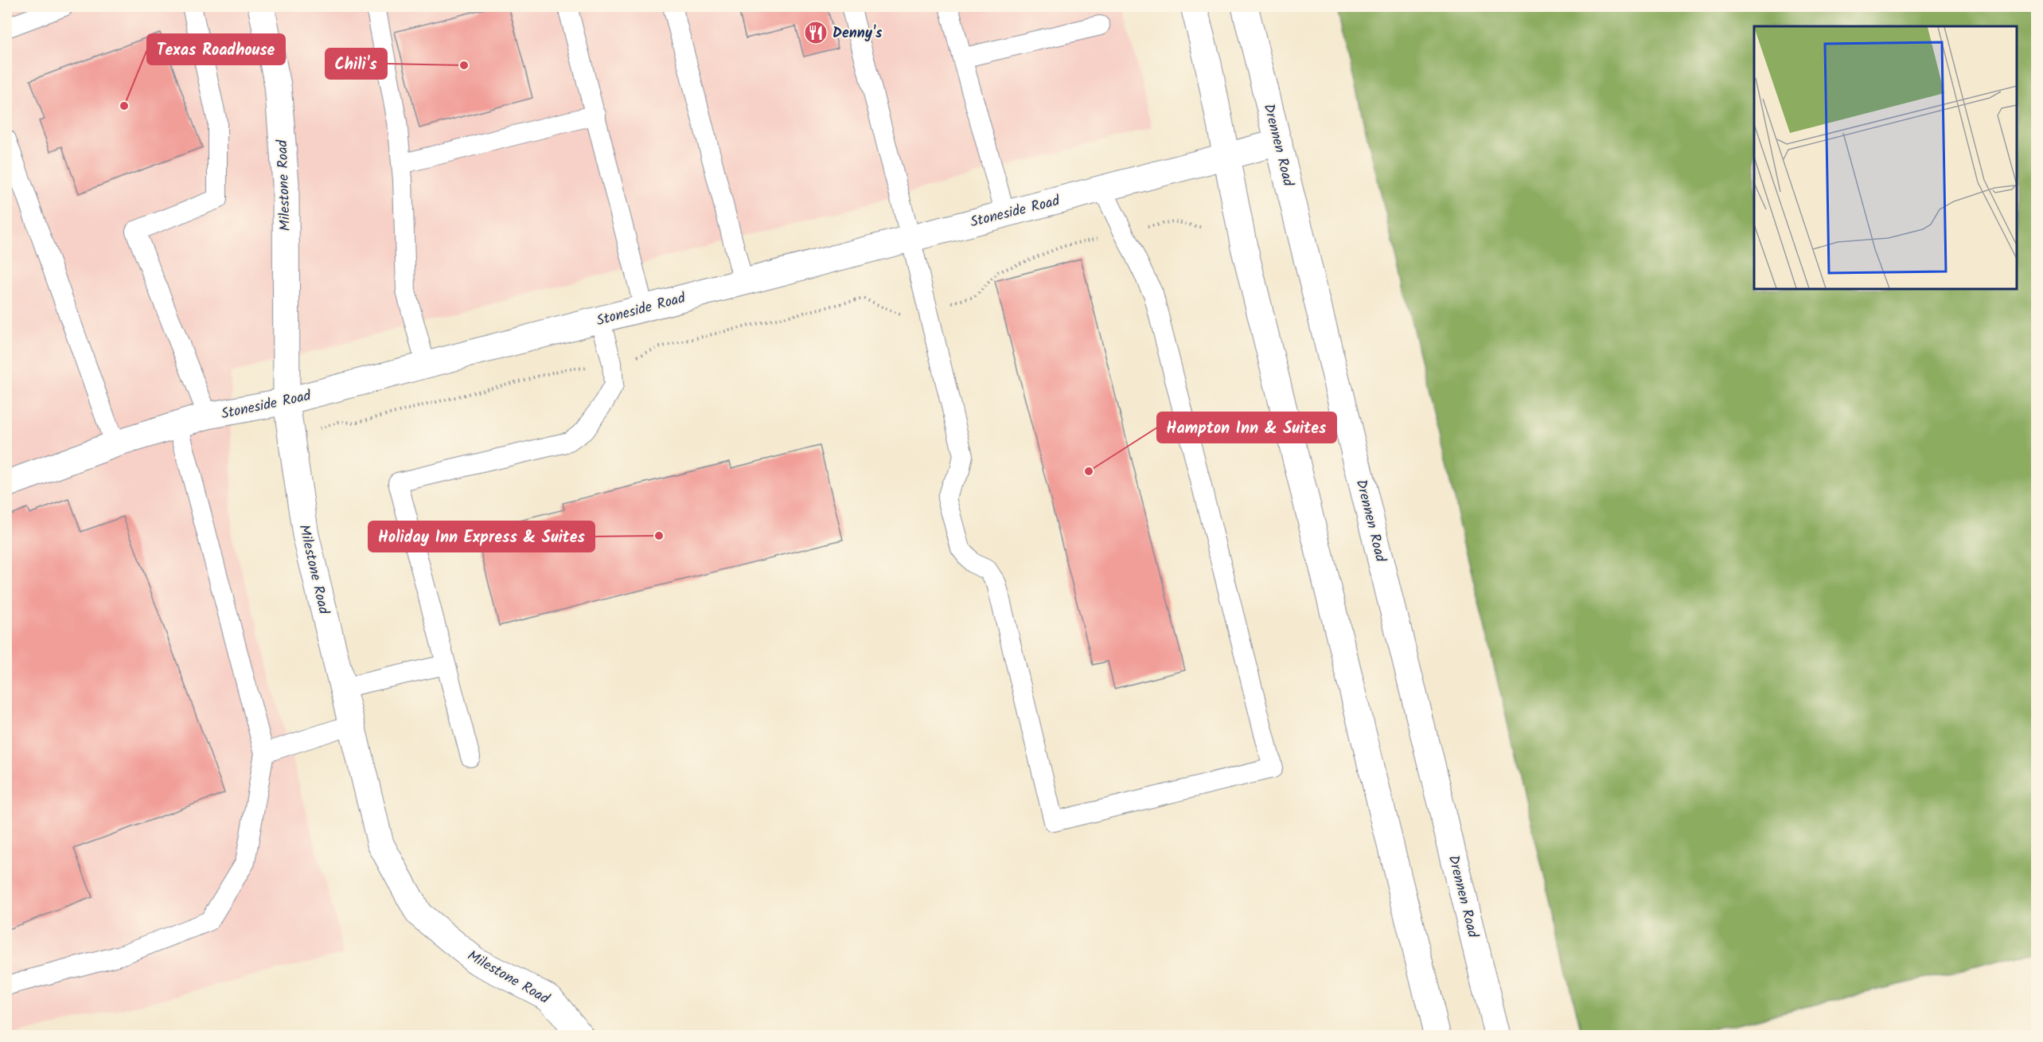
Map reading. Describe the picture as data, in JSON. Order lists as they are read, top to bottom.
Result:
{
  "streets": {
    "street": ["Drennen Road", "Milestone Road", "Stoneside Road"]
  },
  "crossings": [
    ["Drennen Road", "Stoneside Road"],
    ["Milestone Road", "Stoneside Road"]
  ],
  "places": {
    "restaurant": ["Denny's"],
    "other": [
      "Chili's",
      "Texas Roadhouse",
      "Hampton Inn & Suites",
      "Holiday Inn Express & Suites"
    ]
  }
}
